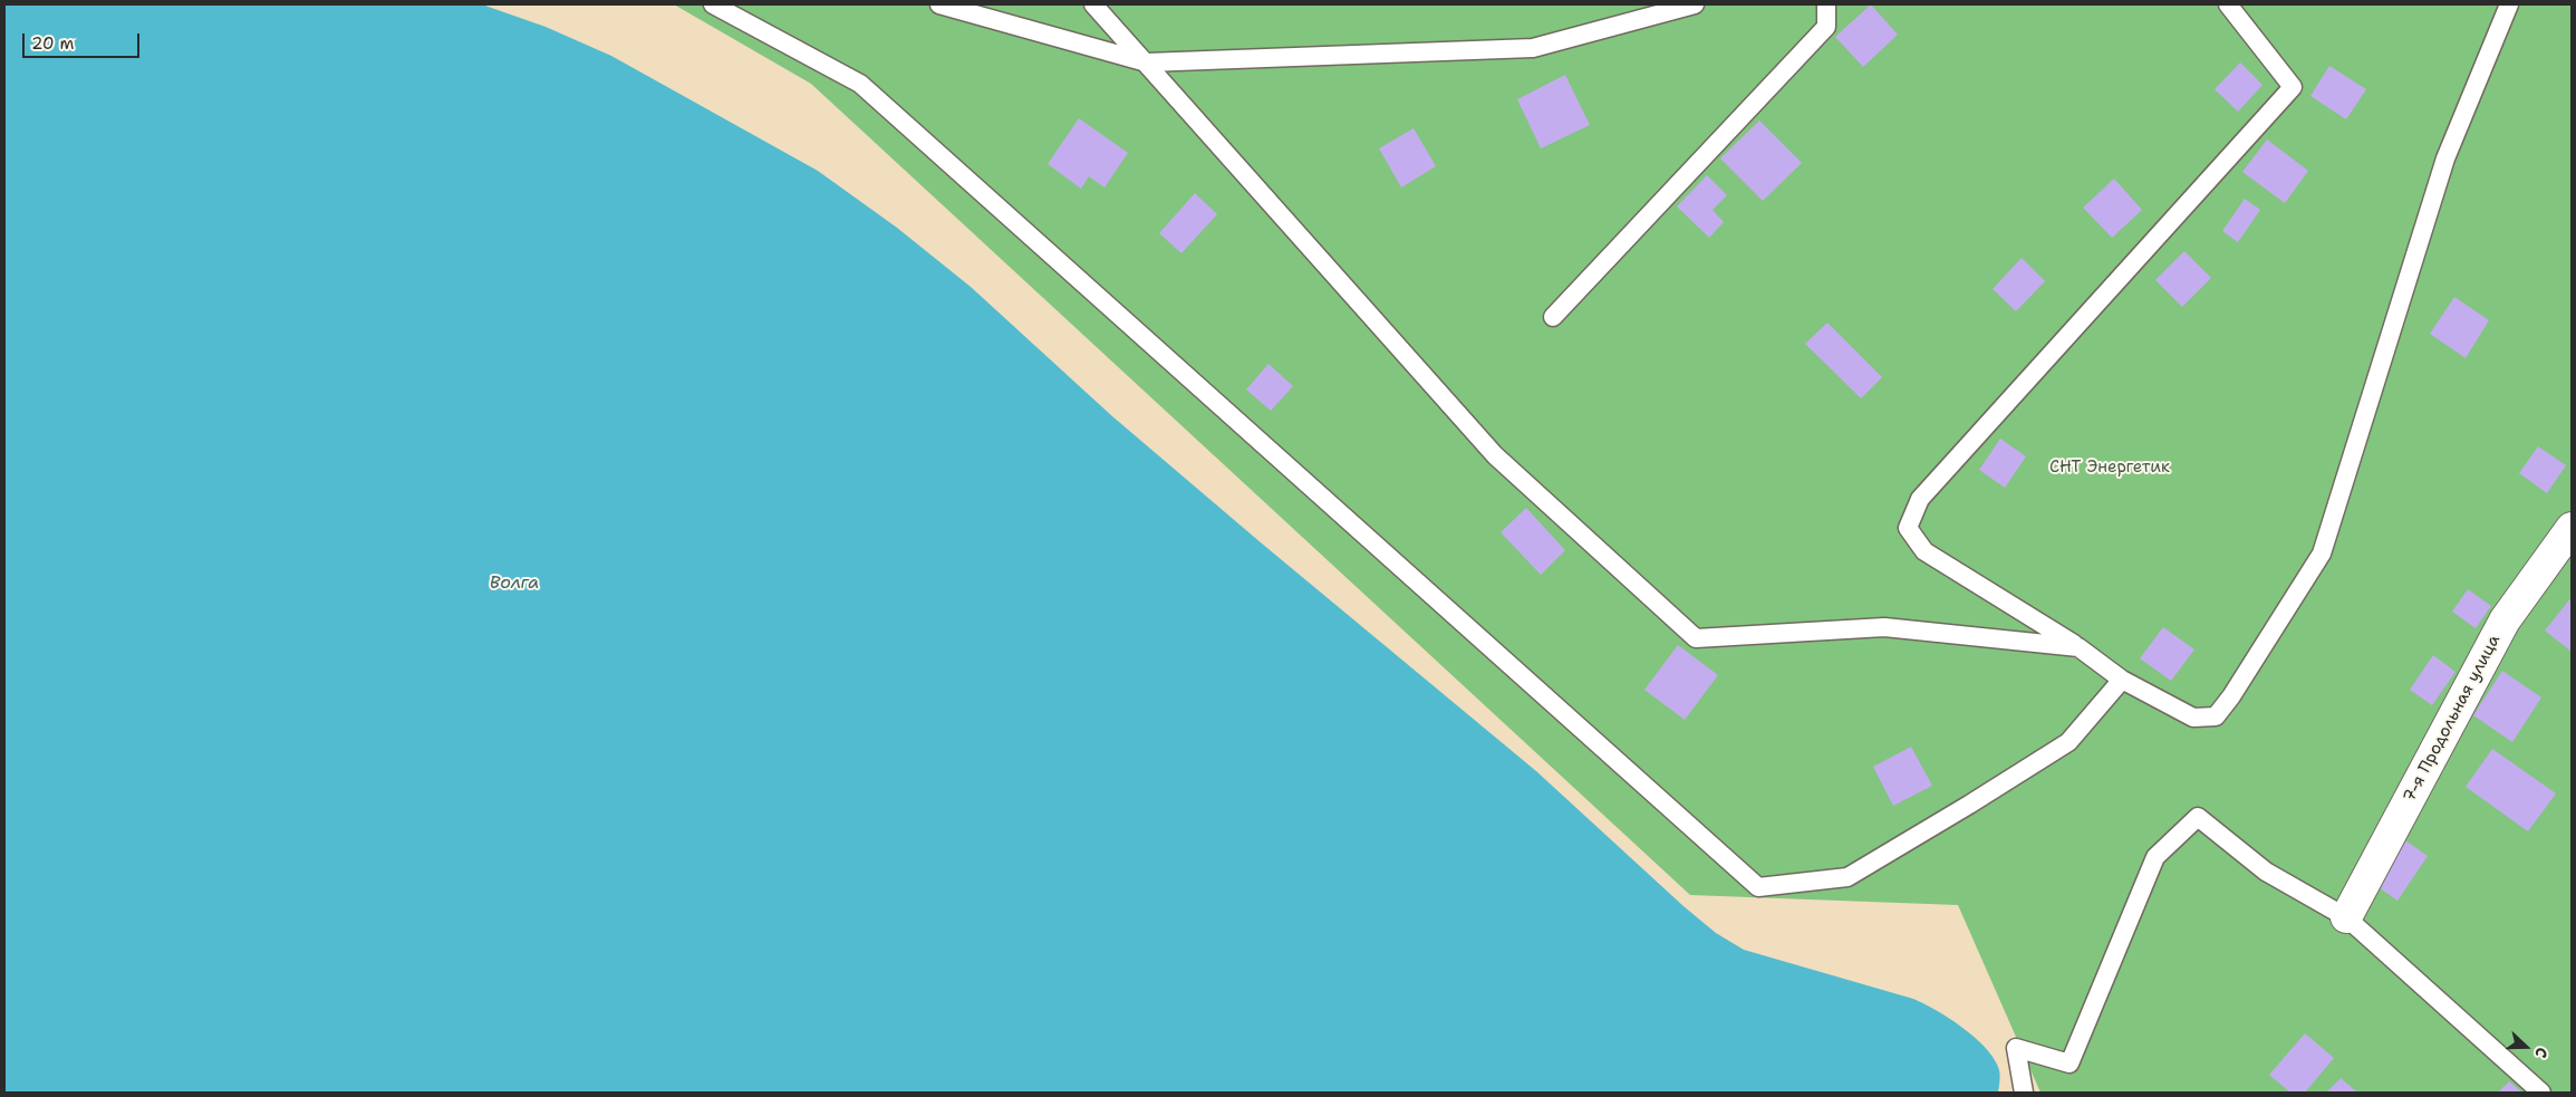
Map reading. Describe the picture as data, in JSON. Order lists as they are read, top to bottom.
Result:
{
  "streets": {
    "street": ["7-я Продольная улица"]
  },
  "water": ["Волга"],
  "parks": ["СНТ Энергетик"],
  "scale_bar": "20 m",
  "north": "right"
}
